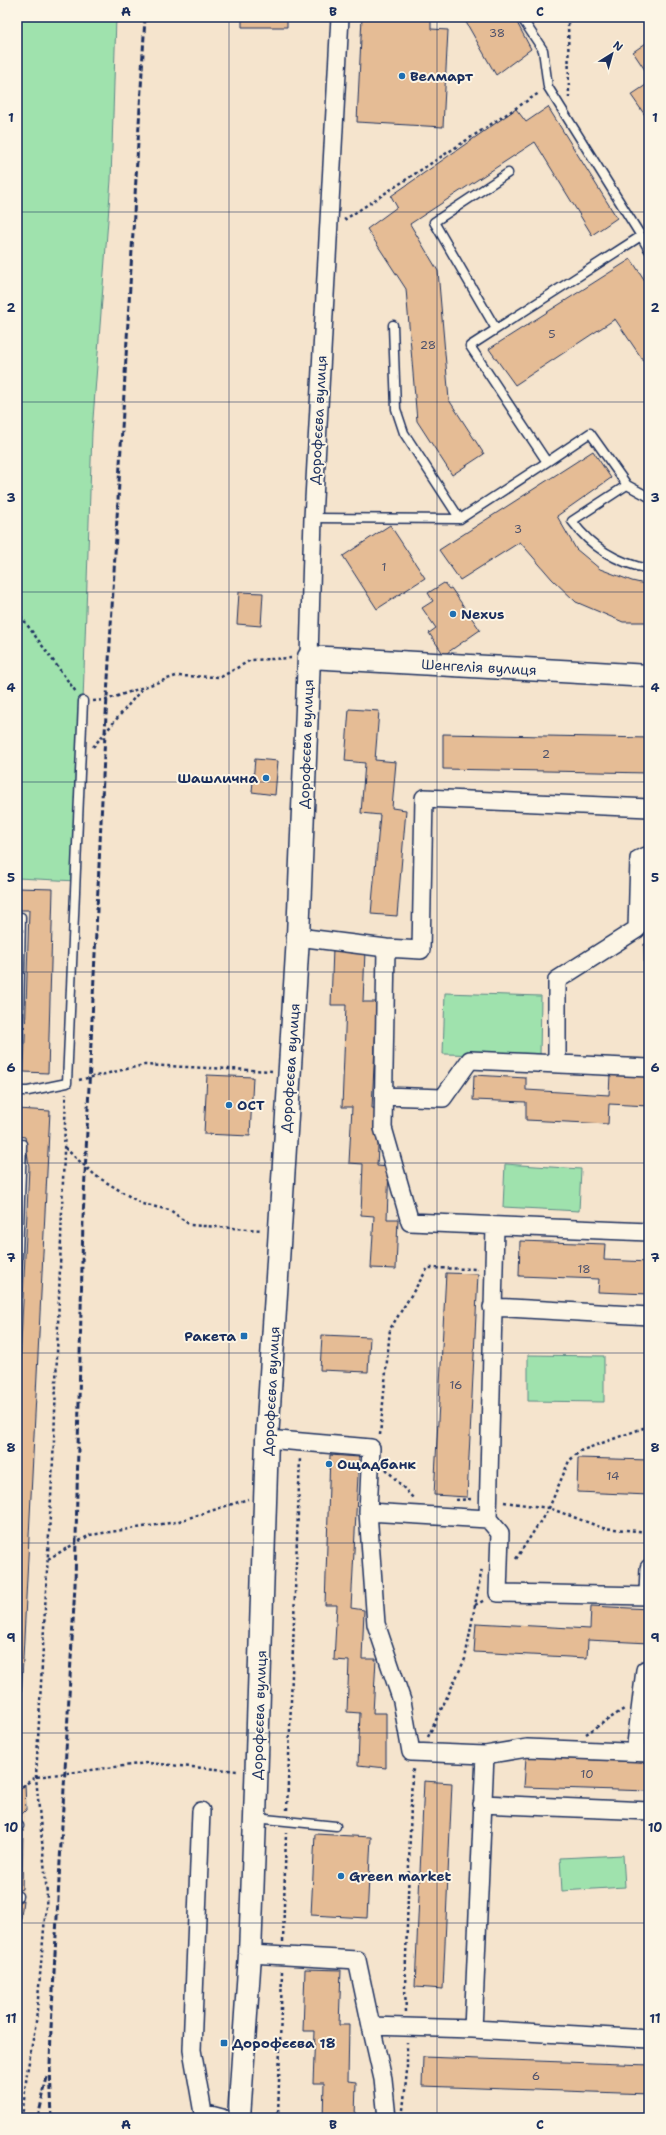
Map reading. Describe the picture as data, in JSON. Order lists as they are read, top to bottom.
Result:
{
  "streets": {
    "street": ["Дорофєєва вулиця", "Шенгелія вулиця"]
  },
  "crossings": [
    ["Дорофєєва вулиця", "Шенгелія вулиця"]
  ],
  "places": {
    "other": [
      "Велмарт",
      "Nexus",
      "Шашлична",
      "ОСТ",
      "Ощадбанк",
      "Green market"
    ],
    "transit": ["Ракета", "Дорофєєва 18"]
  },
  "house_numbers": [
    "38",
    "5",
    "28",
    "3",
    "1",
    "2",
    "18",
    "16",
    "14",
    "10",
    "6"
  ],
  "north": "top right",
  "grid": {
    "columns": ["A", "B", "C"],
    "rows": [
      "1",
      "2",
      "3",
      "4",
      "5",
      "6",
      "7",
      "8",
      "9",
      "10",
      "11"
    ]
  }
}
